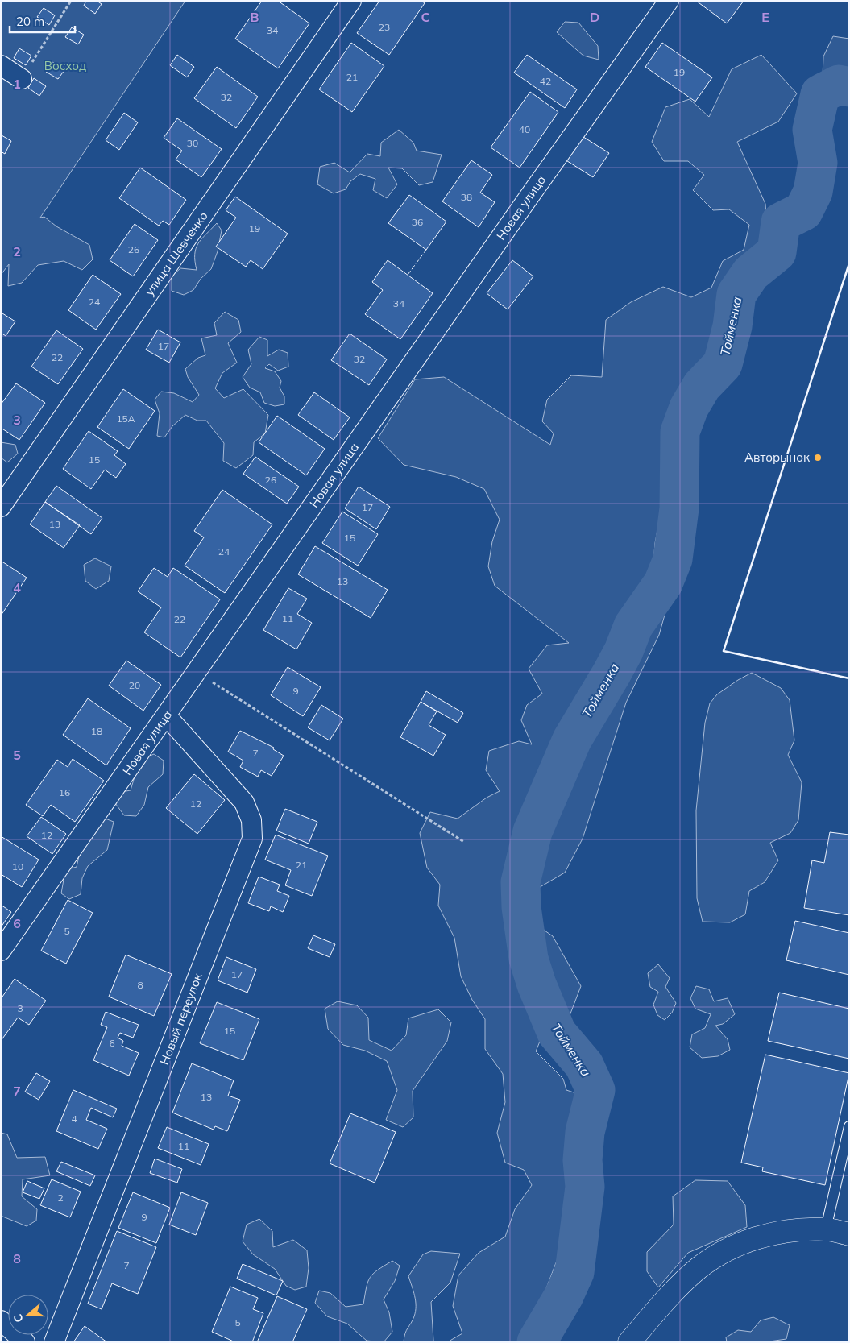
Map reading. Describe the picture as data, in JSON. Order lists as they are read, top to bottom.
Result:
{
  "streets": {
    "street": ["Новая улица", "улица Шевченко", "Новый переулок"]
  },
  "crossings": [
    ["Новая улица", "Новый переулок"]
  ],
  "water": ["Тойменка"],
  "parks": ["Восход"],
  "places": ["Авторынок"],
  "house_numbers": [
    "23",
    "34",
    "19",
    "21",
    "42",
    "32",
    "40",
    "30",
    "38",
    "36",
    "19",
    "26",
    "24",
    "34",
    "17",
    "22",
    "32",
    "15А",
    "15",
    "26",
    "17",
    "13",
    "15",
    "24",
    "13",
    "11",
    "22",
    "20",
    "9",
    "18",
    "7",
    "16",
    "12",
    "12",
    "21",
    "10",
    "5",
    "17",
    "8",
    "3",
    "15",
    "6",
    "13",
    "4",
    "11",
    "2",
    "9",
    "7",
    "5"
  ],
  "scale_bar": "20 m",
  "north": "left",
  "grid": {
    "columns": [
      "B",
      "C",
      "D",
      "E"
    ],
    "rows": [
      "1",
      "2",
      "3",
      "4",
      "5",
      "6",
      "7",
      "8"
    ]
  }
}
